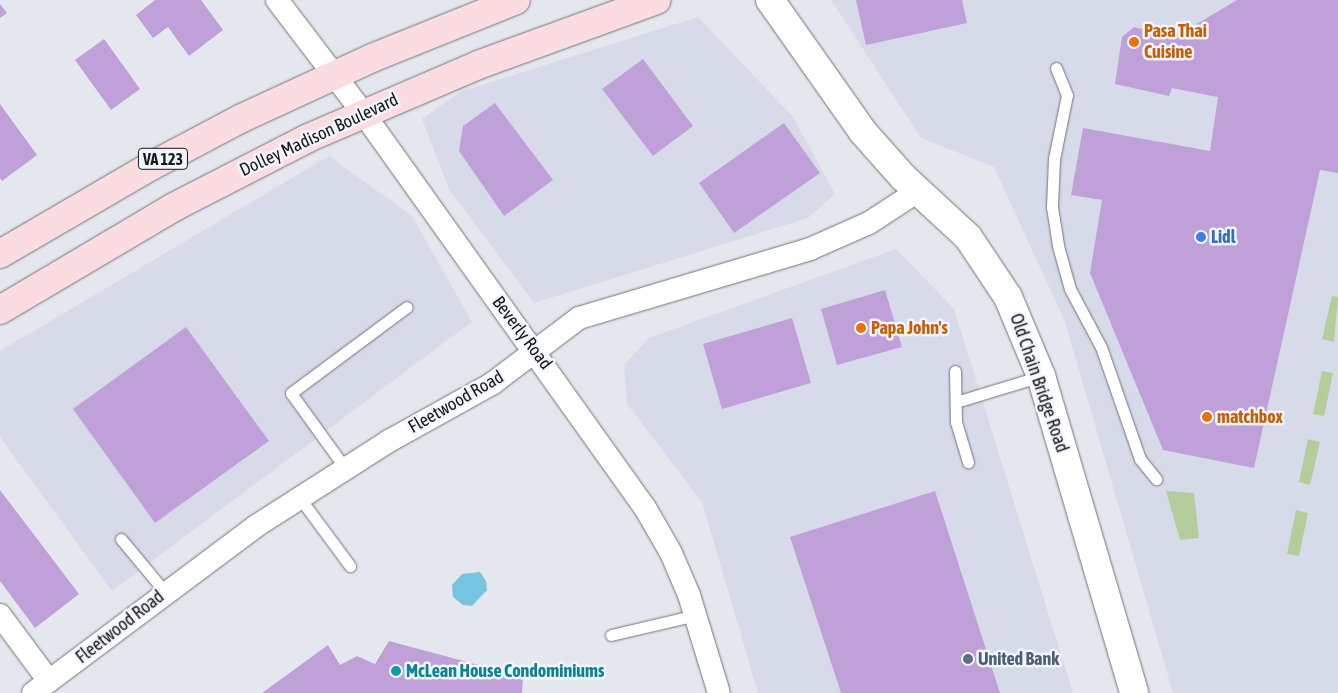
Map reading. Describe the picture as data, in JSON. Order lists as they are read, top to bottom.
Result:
{
  "streets": {
    "main road": ["Dolley Madison Boulevard", "VA 123", "Old Chain Bridge Road"],
    "street": ["Beverly Road", "Fleetwood Road"]
  },
  "crossings": [
    ["Dolley Madison Boulevard", "Beverly Road"],
    ["VA 123", "Beverly Road"],
    ["Beverly Road", "Fleetwood Road"],
    ["Old Chain Bridge Road", "Fleetwood Road"]
  ],
  "places": [
    "Pasa Thai Cuisine",
    "Lidl",
    "Papa John's",
    "matchbox",
    "United Bank",
    "McLean House Condominiums"
  ]
}
